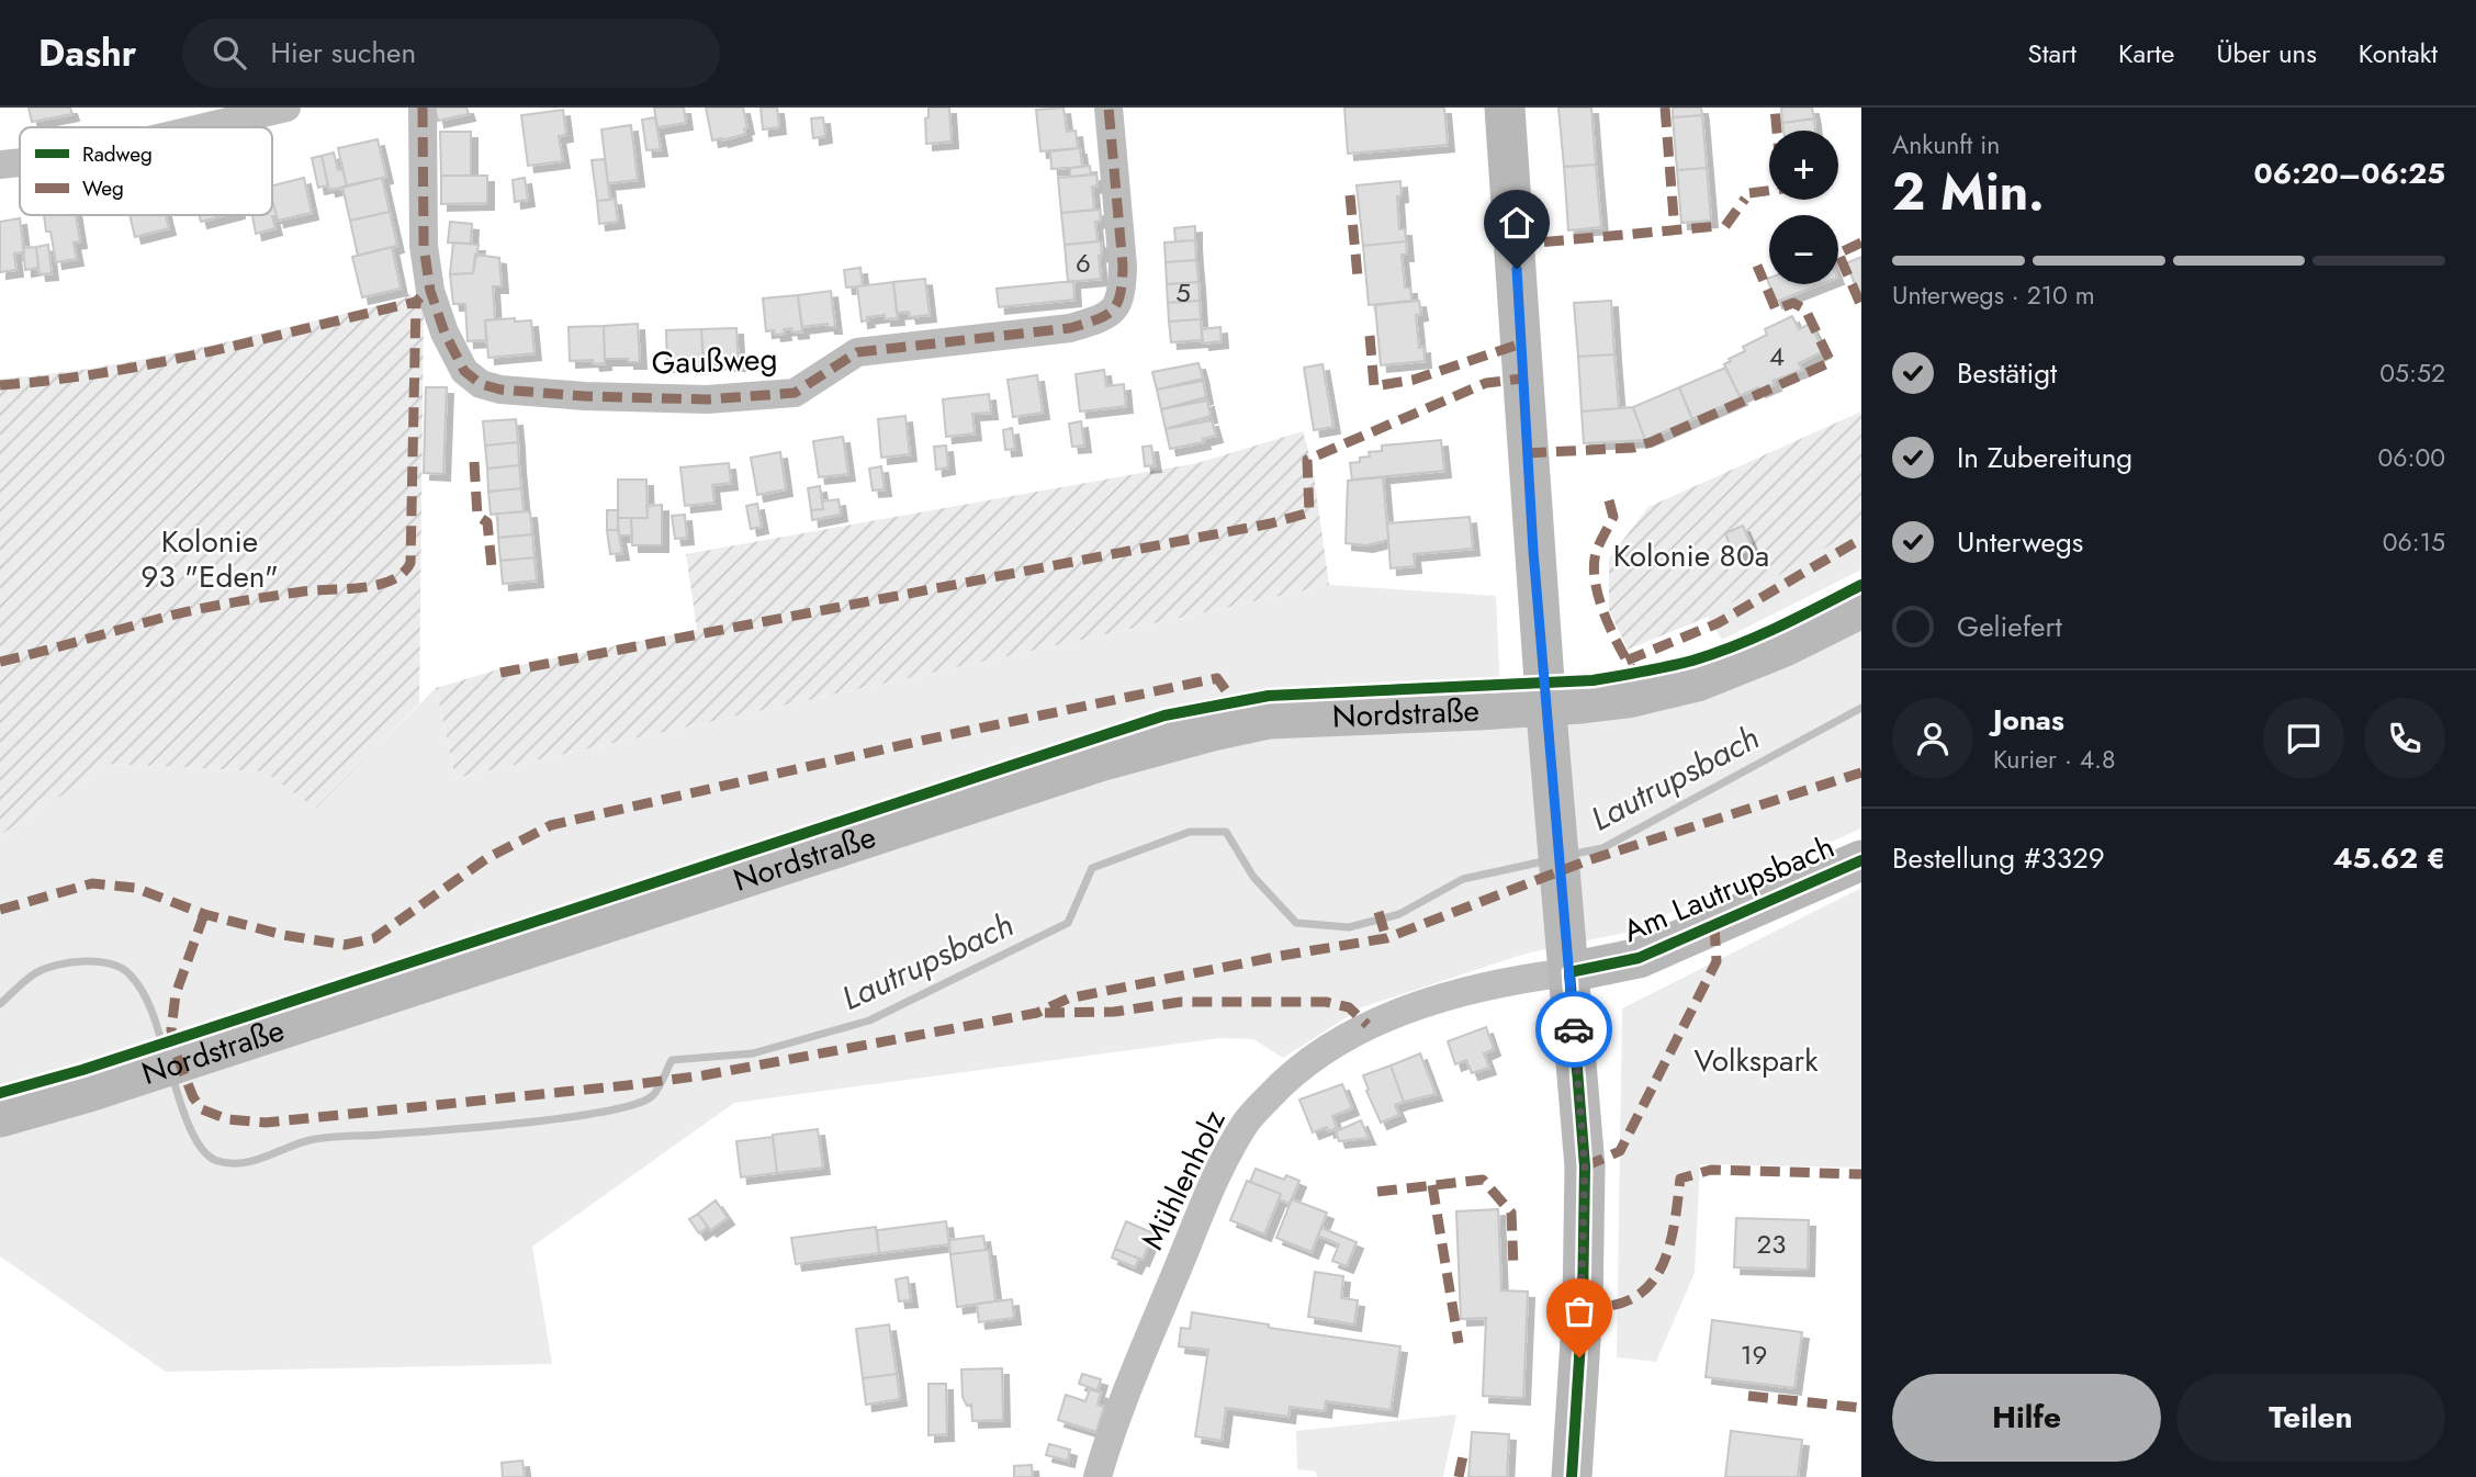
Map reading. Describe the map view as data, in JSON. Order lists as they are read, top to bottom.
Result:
{
  "streets": {
    "main road": ["Nordstraße", "Am Lautrupsbach"],
    "street": ["Gaußweg", "Mühlenholz"]
  },
  "crossings": [
    ["Am Lautrupsbach", "Mühlenholz"]
  ],
  "water": ["Lautrupsbach"],
  "parks": ["Kolonie 93 \"Eden\"", "Kolonie 80a", "Volkspark"],
  "house_numbers": [
    "6",
    "5",
    "4",
    "23",
    "19"
  ],
  "legend": ["Radweg", "Weg"],
  "page": {
    "header": "Dashr",
    "search": "Hier suchen",
    "nav": [
      "Start",
      "Karte",
      "Über uns",
      "Kontakt"
    ],
    "heading": ["2 Min.", "Ankunft in", "06:20–06:25"],
    "panel": [
      "Jonas",
      "Kurier · 4.8",
      "Bestellung #3329",
      "45.62 €"
    ],
    "map_buttons": ["+", "−"],
    "bar": "Unterwegs · 210 m",
    "list": [
      ["Bestätigt", "05:52"],
      ["In Zubereitung", "06:00"],
      ["Unterwegs", "06:15"],
      "Geliefert"
    ],
    "buttons": ["Hilfe", "Teilen"]
  }
}
